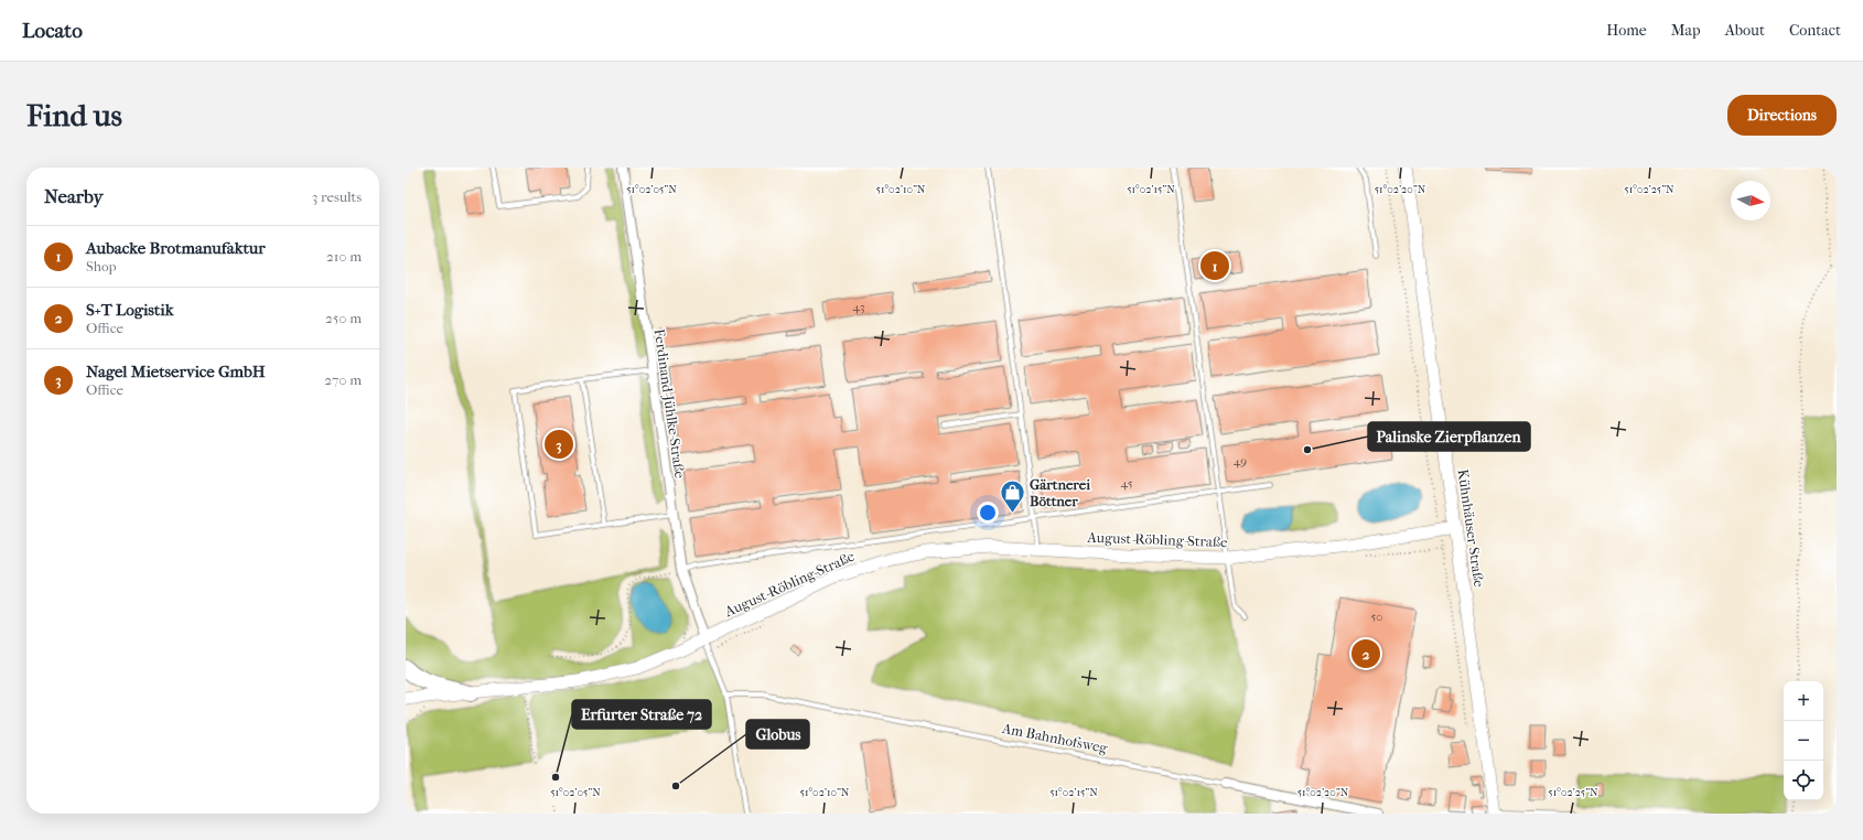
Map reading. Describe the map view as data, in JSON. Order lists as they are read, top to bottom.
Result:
{
  "streets": {
    "street": [
      "Ferdinand-Jühlke-Straße",
      "Kühnhäuser Straße",
      "August-Röbling-Straße",
      "Am Bahnhofsweg"
    ]
  },
  "crossings": [
    ["Ferdinand-Jühlke-Straße", "August-Röbling-Straße"],
    ["Kühnhäuser Straße", "August-Röbling-Straße"]
  ],
  "places": {
    "other": ["Palinske Zierpflanzen", "Erfurter Straße 72", "Globus"],
    "shop": ["Gärtnerei Böttner"]
  },
  "house_numbers": [
    "43",
    "49",
    "45",
    "50"
  ],
  "north": "right",
  "page": {
    "header": "Locato",
    "nav": [
      "Home",
      "Map",
      "About",
      "Contact"
    ],
    "buttons": "Directions",
    "title": "Find us",
    "heading": ["Nearby", "3 results"],
    "list": [
      {
        "mark": "1",
        "name": "Aubacke Brotmanufaktur",
        "note": "Shop",
        "value": "210 m"
      },
      {
        "mark": "2",
        "name": "S+T Logistik",
        "note": "Office",
        "value": "250 m"
      },
      {
        "mark": "3",
        "name": "Nagel Mietservice GmbH",
        "note": "Office",
        "value": "270 m"
      }
    ],
    "pins": ["1", "3", "2"],
    "map_buttons": ["+", "−"]
  },
  "coordinates": [
    "51°02'05\"N",
    "51°02'10\"N",
    "51°02'15\"N",
    "51°02'20\"N",
    "51°02'25\"N"
  ]
}
